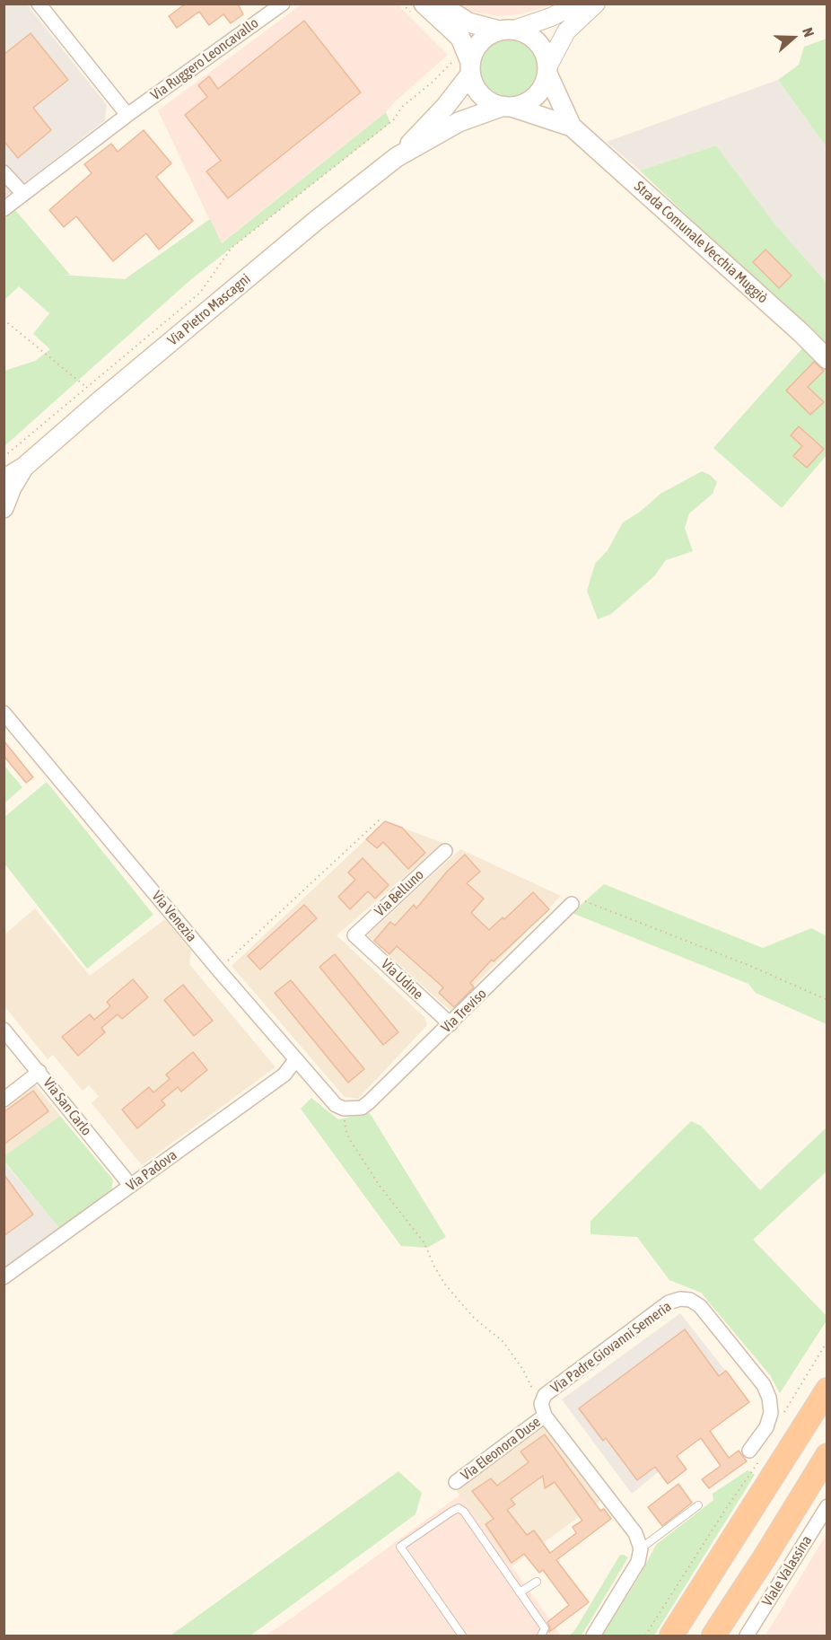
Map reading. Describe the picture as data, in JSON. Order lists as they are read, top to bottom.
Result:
{
  "streets": {
    "main road": ["Strada Comunale Vecchia Muggiò", "Via Pietro Mascagni"],
    "street": [
      "Via Ruggero Leoncavallo",
      "Via Belluno",
      "Via Venezia",
      "Via Udine",
      "Via Treviso",
      "Via San Carlo",
      "Via Padova",
      "Via Padre Giovanni Semeria",
      "Via Eleonora Duse",
      "Viale Valassina"
    ]
  },
  "crossings": [
    ["Via Belluno", "Via Udine"],
    ["Via Venezia", "Via Treviso"],
    ["Via Venezia", "Via Padova"],
    ["Via Udine", "Via Treviso"],
    ["Via San Carlo", "Via Padova"],
    ["Via Padre Giovanni Semeria", "Via Eleonora Duse"]
  ],
  "north": "right"
}
